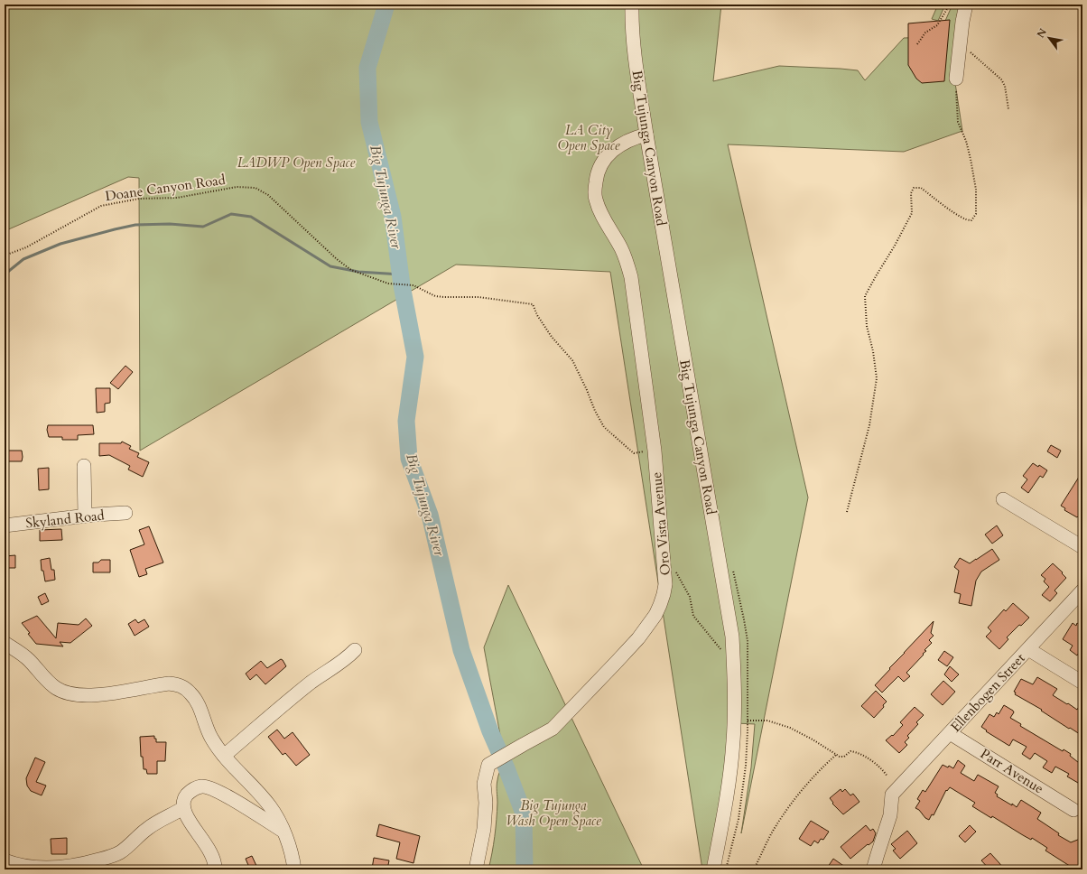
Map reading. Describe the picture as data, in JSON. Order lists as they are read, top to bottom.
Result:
{
  "streets": {
    "street": [
      "Big Tujunga Canyon Road",
      "Skyland Road",
      "Oro Vista Avenue",
      "Ellenbogen Street",
      "Parr Avenue"
    ],
    "path": ["Doane Canyon Road"]
  },
  "crossings": [
    ["Big Tujunga Canyon Road", "Oro Vista Avenue"],
    ["Doane Canyon Road", "Oro Vista Avenue"],
    ["Ellenbogen Street", "Parr Avenue"]
  ],
  "water": ["Big Tujunga River"],
  "parks": ["LA City Open Space", "LADWP Open Space", "Big Tujunga Wash Open Space"],
  "north": "top left"
}
